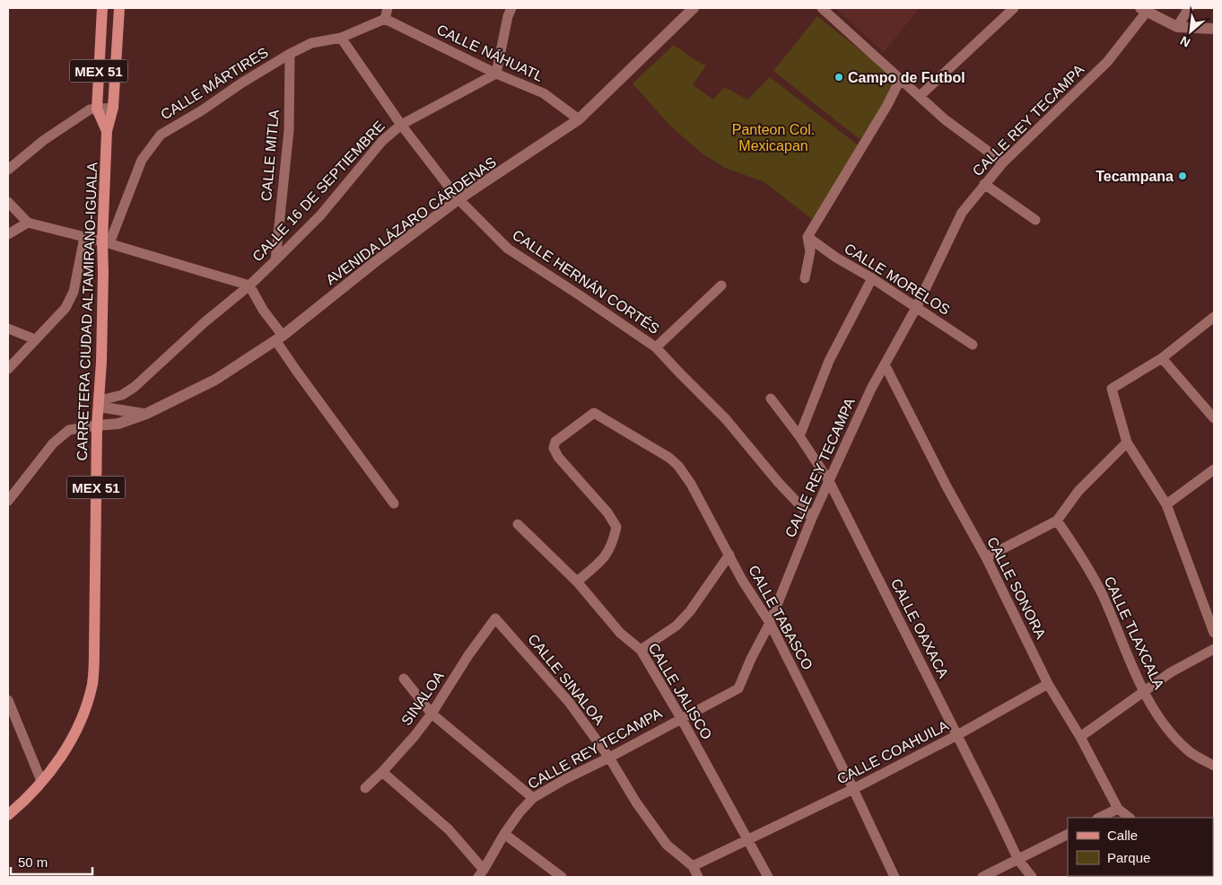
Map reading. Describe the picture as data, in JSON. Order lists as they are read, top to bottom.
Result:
{
  "streets": {
    "main road": ["MEX 51", "AVENIDA LÁZARO CÁRDENAS", "CARRETERA CIUDAD ALTAMIRANO-IGUALA"],
    "street": [
      "CALLE NÁHUATL",
      "CALLE MÁRTIRES",
      "CALLE REY TECAMPA",
      "CALLE MITLA",
      "CALLE 16 DE SEPTIEMBRE",
      "CALLE MORELOS",
      "CALLE HERNÁN CORTÉS",
      "CALLE SONORA",
      "CALLE TABASCO",
      "CALLE OAXACA",
      "CALLE TLAXCALA",
      "CALLE SINALOA",
      "CALLE JALISCO",
      "SINALOA",
      "CALLE COAHUILA"
    ]
  },
  "crossings": [
    ["CALLE NÁHUATL", "CALLE MÁRTIRES"],
    ["CALLE NÁHUATL", "CALLE 16 DE SEPTIEMBRE"],
    ["CALLE NÁHUATL", "AVENIDA LÁZARO CÁRDENAS"],
    ["CALLE MÁRTIRES", "CALLE MITLA"],
    ["CALLE MÁRTIRES", "CALLE HERNÁN CORTÉS"],
    ["CALLE MÁRTIRES", "CARRETERA CIUDAD ALTAMIRANO-IGUALA"],
    ["CALLE REY TECAMPA", "CALLE MORELOS"],
    ["CALLE REY TECAMPA", "CALLE HERNÁN CORTÉS"],
    ["CALLE REY TECAMPA", "CALLE SONORA"],
    ["CALLE REY TECAMPA", "CALLE TABASCO"],
    ["CALLE REY TECAMPA", "CALLE OAXACA"],
    ["CALLE REY TECAMPA", "CALLE SINALOA"],
    ["CALLE REY TECAMPA", "CALLE JALISCO"],
    ["CALLE MITLA", "CALLE 16 DE SEPTIEMBRE"],
    ["CALLE 16 DE SEPTIEMBRE", "CALLE HERNÁN CORTÉS"],
    ["CALLE 16 DE SEPTIEMBRE", "CARRETERA CIUDAD ALTAMIRANO-IGUALA"],
    ["AVENIDA LÁZARO CÁRDENAS", "CALLE HERNÁN CORTÉS"],
    ["AVENIDA LÁZARO CÁRDENAS", "CARRETERA CIUDAD ALTAMIRANO-IGUALA"],
    ["CALLE SONORA", "CALLE COAHUILA"],
    ["CALLE TABASCO", "CALLE JALISCO"],
    ["CALLE TABASCO", "CALLE COAHUILA"],
    ["CALLE OAXACA", "CALLE COAHUILA"],
    ["CALLE SINALOA", "SINALOA"],
    ["CALLE JALISCO", "CALLE COAHUILA"]
  ],
  "parks": ["Panteon Col. Mexicapan"],
  "places": ["Campo de Futbol", "Tecampana"],
  "legend": ["Calle", "Parque"],
  "scale_bar": "50 m",
  "north": "bottom left"
}
